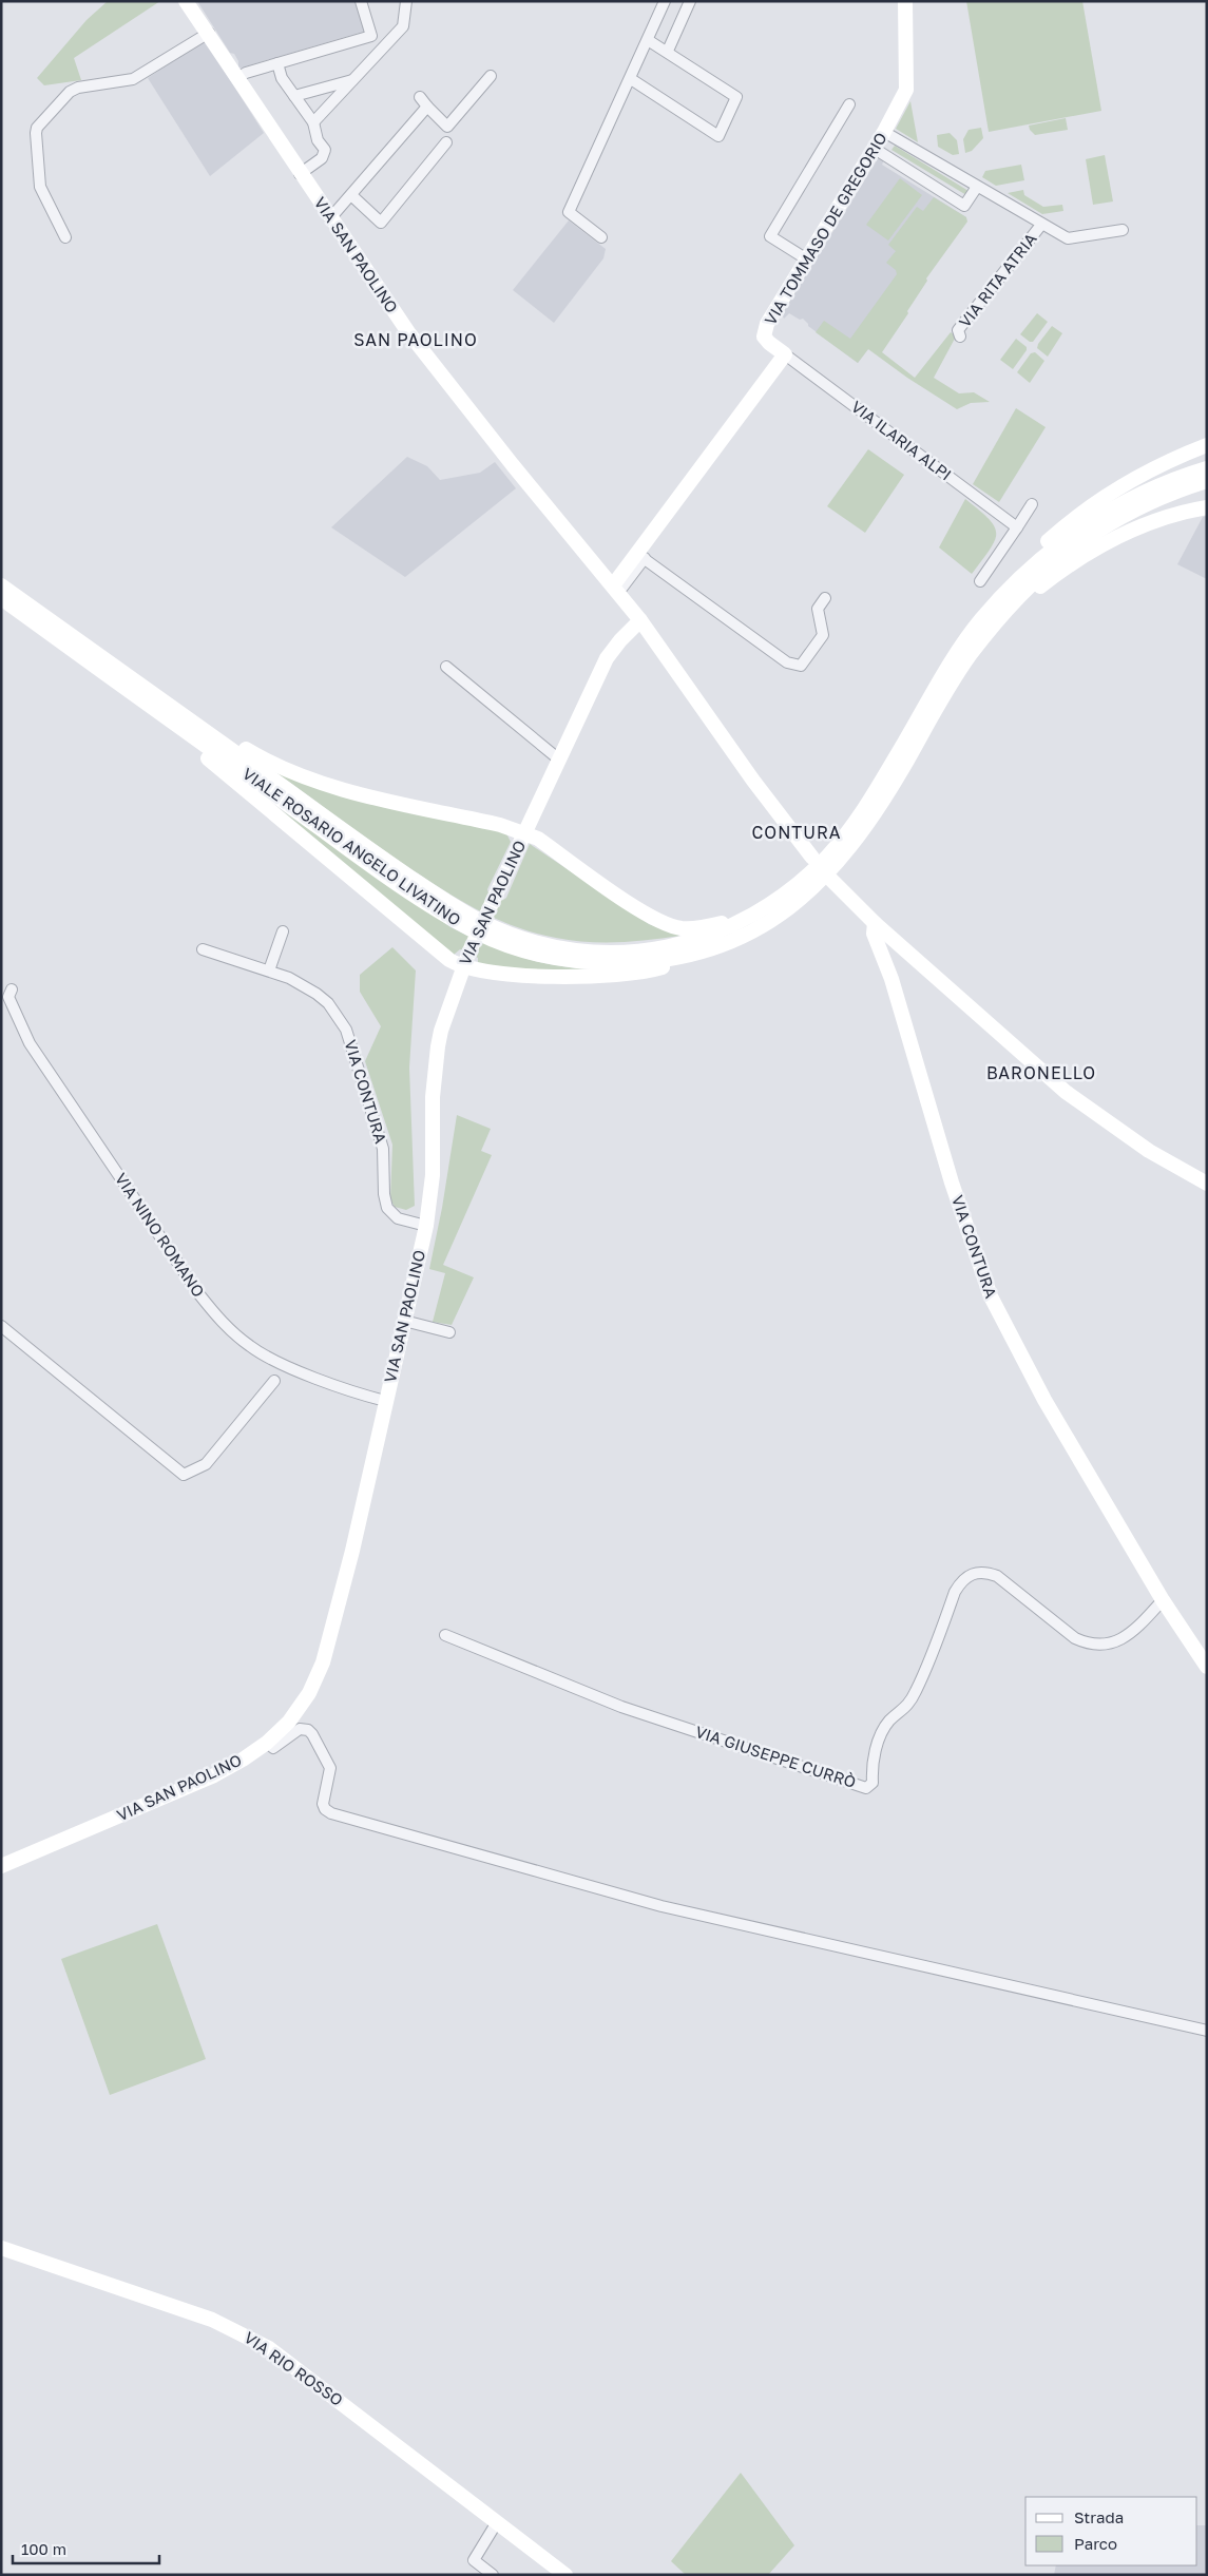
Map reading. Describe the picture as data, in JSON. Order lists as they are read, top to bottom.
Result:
{
  "streets": {
    "street": [
      "VIA TOMMASO DE GREGORIO",
      "VIA SAN PAOLINO",
      "VIA RITA ATRIA",
      "VIA ILARIA ALPI",
      "VIALE ROSARIO ANGELO LIVATINO",
      "VIA CONTURA",
      "VIA NINO ROMANO",
      "VIA GIUSEPPE CURRÒ",
      "VIA RIO ROSSO"
    ]
  },
  "crossings": [
    ["VIA TOMMASO DE GREGORIO", "VIA ILARIA ALPI"],
    ["VIA SAN PAOLINO", "VIA CONTURA"],
    ["VIA SAN PAOLINO", "VIA NINO ROMANO"],
    ["VIA CONTURA", "VIA GIUSEPPE CURRÒ"]
  ],
  "districts": ["SAN PAOLINO", "CONTURA", "BARONELLO"],
  "legend": ["Strada", "Parco"],
  "scale_bar": "100 m"
}
